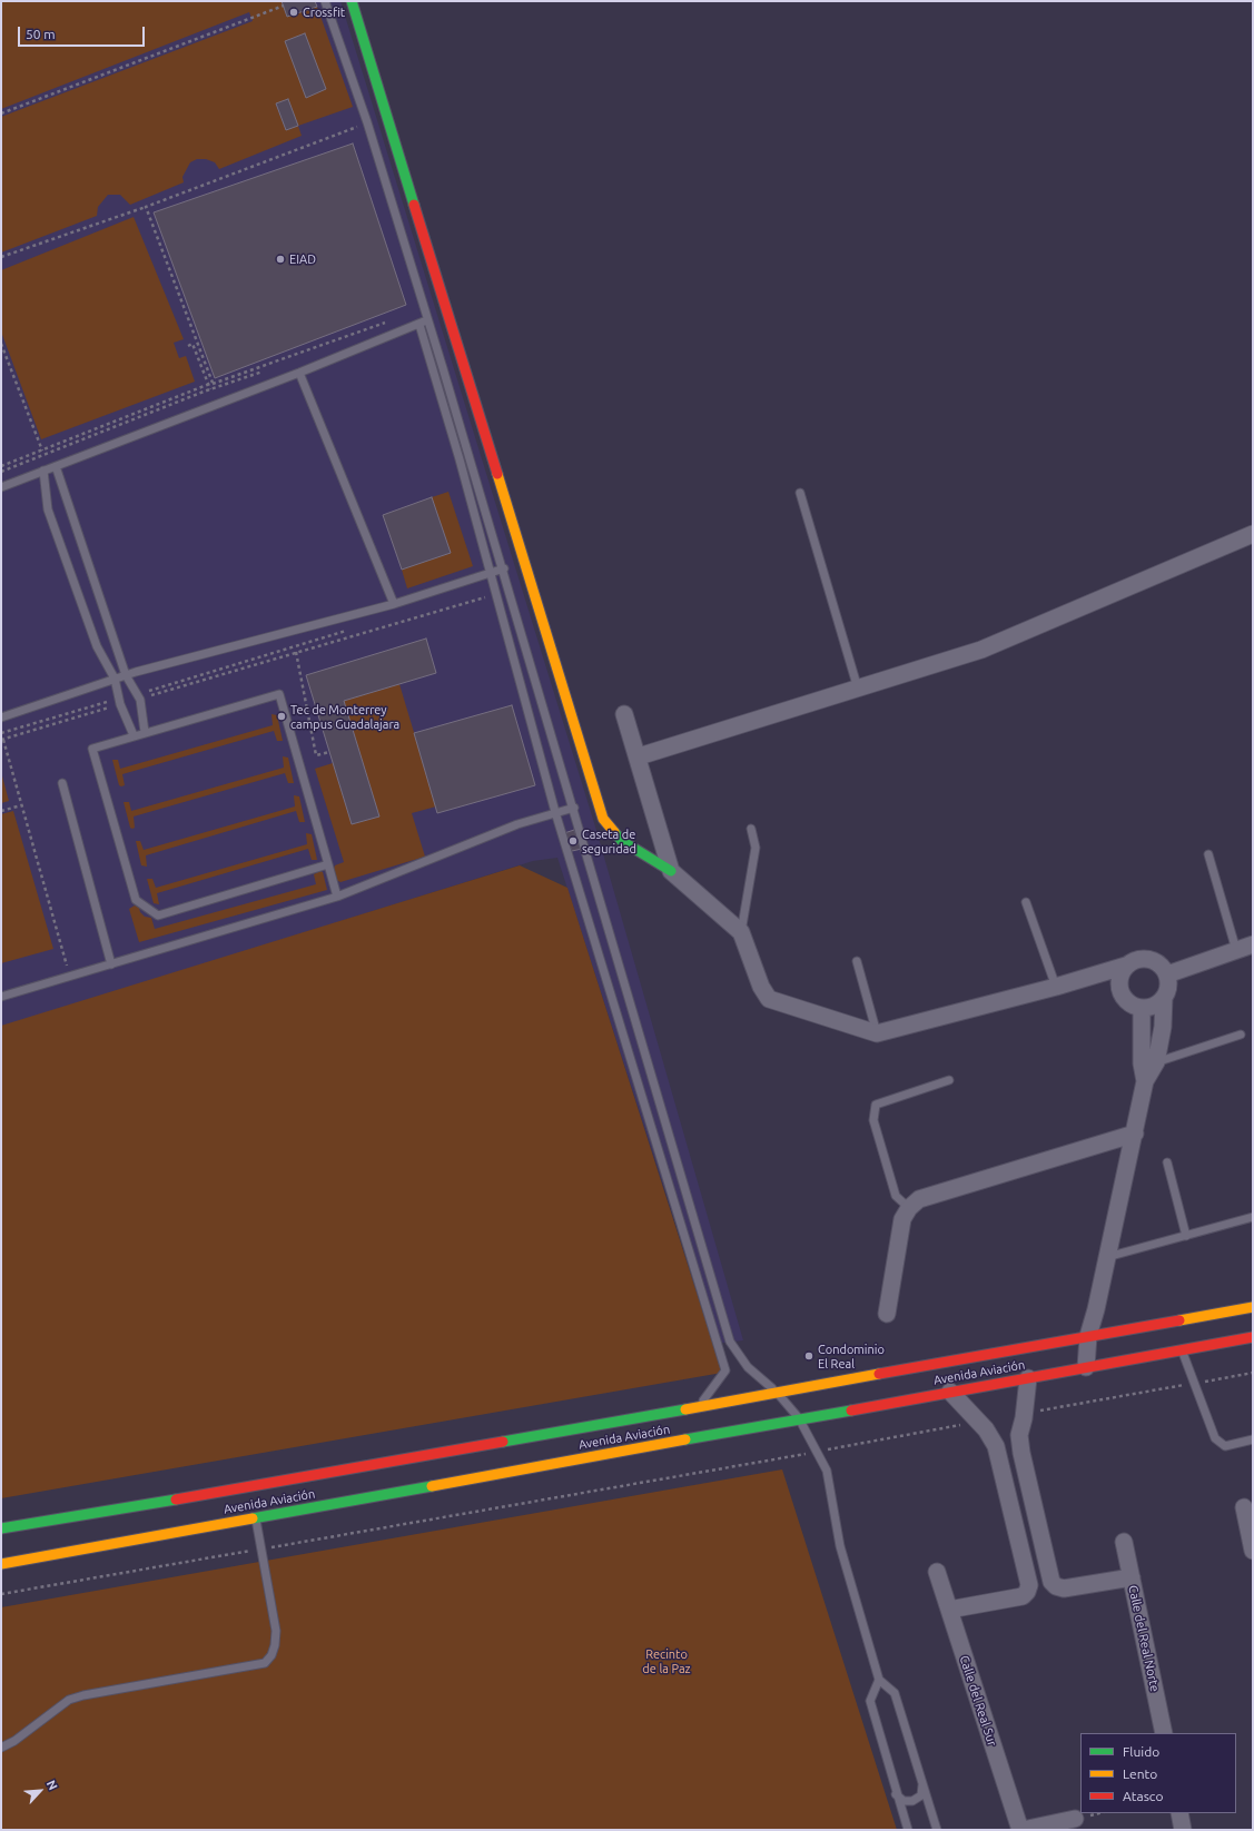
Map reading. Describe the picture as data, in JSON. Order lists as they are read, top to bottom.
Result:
{
  "streets": {
    "main road": ["Avenida Aviación"],
    "street": ["Calle del Real Norte", "Calle del Real Sur"]
  },
  "parks": ["Recinto de la Paz"],
  "places": [
    "Crossfit",
    "EIAD",
    "Tec de Monterrey campus Guadalajara",
    "Caseta de seguridad",
    "Condominio El Real"
  ],
  "legend": ["Fluido", "Lento", "Atasco"],
  "scale_bar": "50 m",
  "north": "top right"
}
